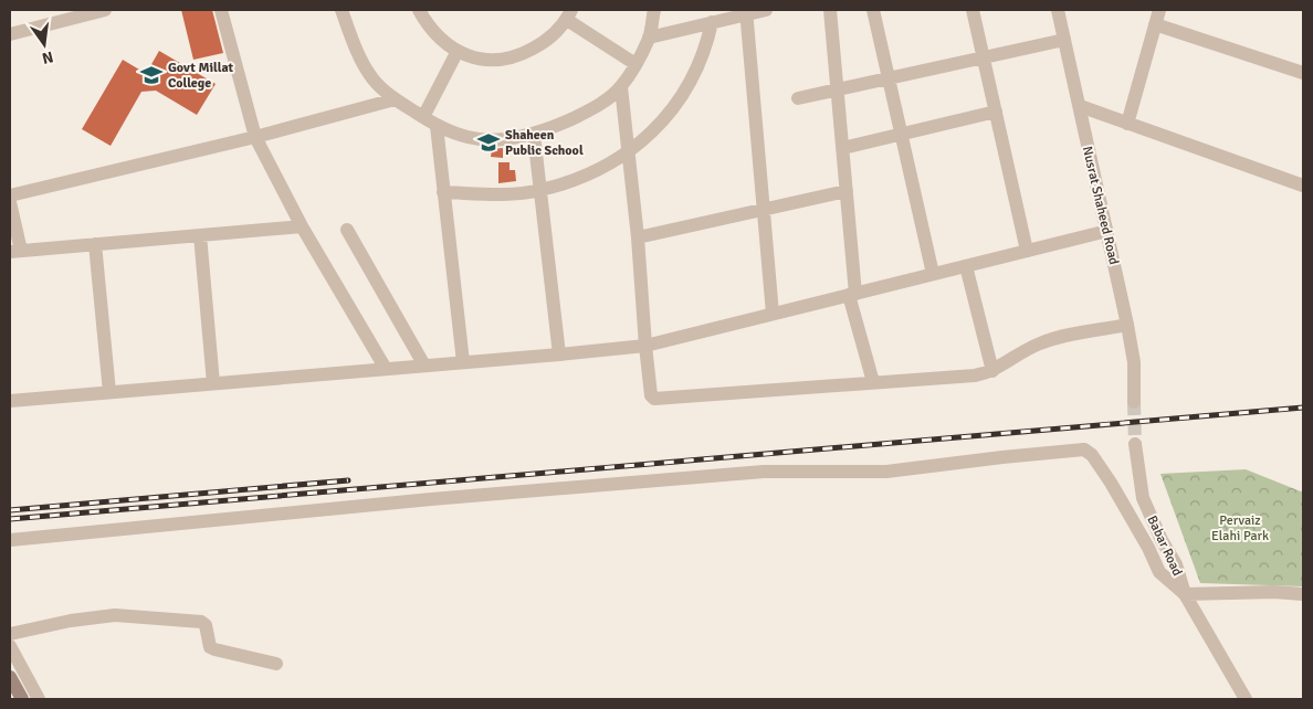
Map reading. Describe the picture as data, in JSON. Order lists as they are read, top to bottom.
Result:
{
  "streets": {
    "street": ["Nusrat Shaheed Road", "Babar Road"]
  },
  "parks": ["Pervaiz Elahi Park"],
  "places": {
    "school or university": ["Govt Millat College", "Shaheen Public School"]
  },
  "north": "bottom"
}
